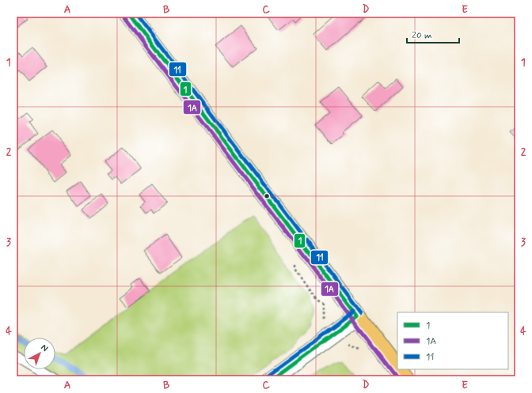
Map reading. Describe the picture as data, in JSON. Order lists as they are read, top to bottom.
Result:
{
  "lines": ["transit line 1", "transit line 11", "transit line 1A"],
  "legend": ["1", "1A", "11"],
  "scale_bar": "20 m",
  "north": "top right",
  "grid": {
    "columns": [
      "A",
      "B",
      "C",
      "D",
      "E"
    ],
    "rows": [
      "1",
      "2",
      "3",
      "4"
    ]
  }
}
